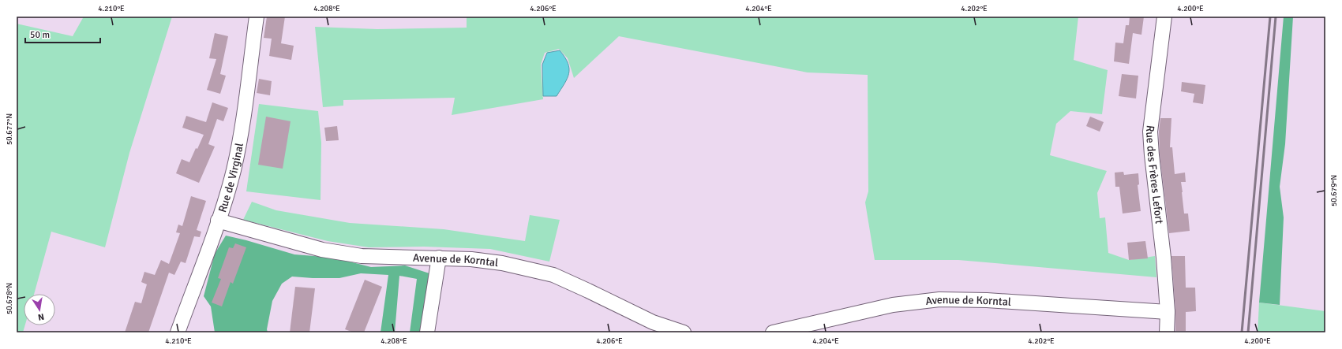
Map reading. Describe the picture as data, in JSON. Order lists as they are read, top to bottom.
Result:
{
  "streets": {
    "street": ["Rue des Frères Lefort", "Rue de Virginal", "Avenue de Korntal"]
  },
  "crossings": [
    ["Rue des Frères Lefort", "Avenue de Korntal"],
    ["Rue de Virginal", "Avenue de Korntal"]
  ],
  "scale_bar": "50 m",
  "north": "bottom",
  "coordinates": [
    "4.210°E",
    "4.208°E",
    "4.206°E",
    "4.204°E",
    "4.202°E",
    "4.200°E",
    "50.677°N",
    "50.679°N",
    "50.678°N"
  ]
}
